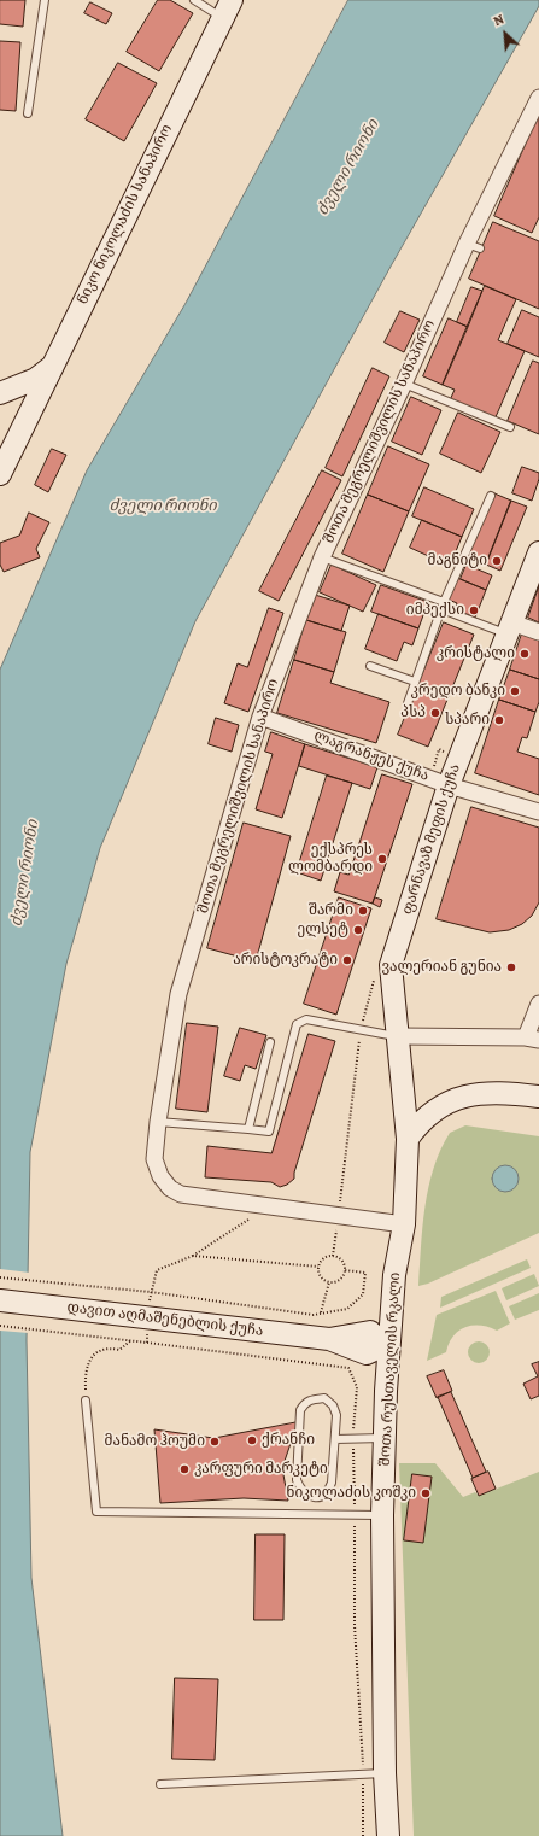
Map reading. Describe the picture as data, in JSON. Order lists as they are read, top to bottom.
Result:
{
  "streets": {
    "main road": [
      "ნიკო ნიკოლაძის სანაპირო",
      "ფარნავაზ მეფის ქუჩა",
      "დავით აღმაშენებლის ქუჩა",
      "შოთა რუსთაველის რკალი"
    ],
    "street": ["შოთა მეგრელიშვილის სანაპირო", "ლაგრანჟეს ქუჩა"]
  },
  "crossings": [
    ["შოთა მეგრელიშვილის სანაპირო", "ლაგრანჟეს ქუჩა"],
    ["შოთა მეგრელიშვილის სანაპირო", "შოთა რუსთაველის რკალი"],
    ["ლაგრანჟეს ქუჩა", "ფარნავაზ მეფის ქუჩა"],
    ["ფარნავაზ მეფის ქუჩა", "შოთა რუსთაველის რკალი"],
    ["დავით აღმაშენებლის ქუჩა", "შოთა რუსთაველის რკალი"]
  ],
  "water": ["ძველი რიონი"],
  "places": [
    "მაგნიტი",
    "იმპექსი",
    "კრისტალი",
    "კრედო ბანკი",
    "პსპ",
    "სპარი",
    "ექსპრეს ლომბარდი",
    "შარმი",
    "ელსეტ",
    "არისტოკრატი",
    "ვალერიან გუნია",
    "ქრანჩი",
    "მანამო ჰოუმი",
    "კარფური მარკეტი",
    "ნიკოლაძის კოშკი"
  ],
  "north": "top left"
}
